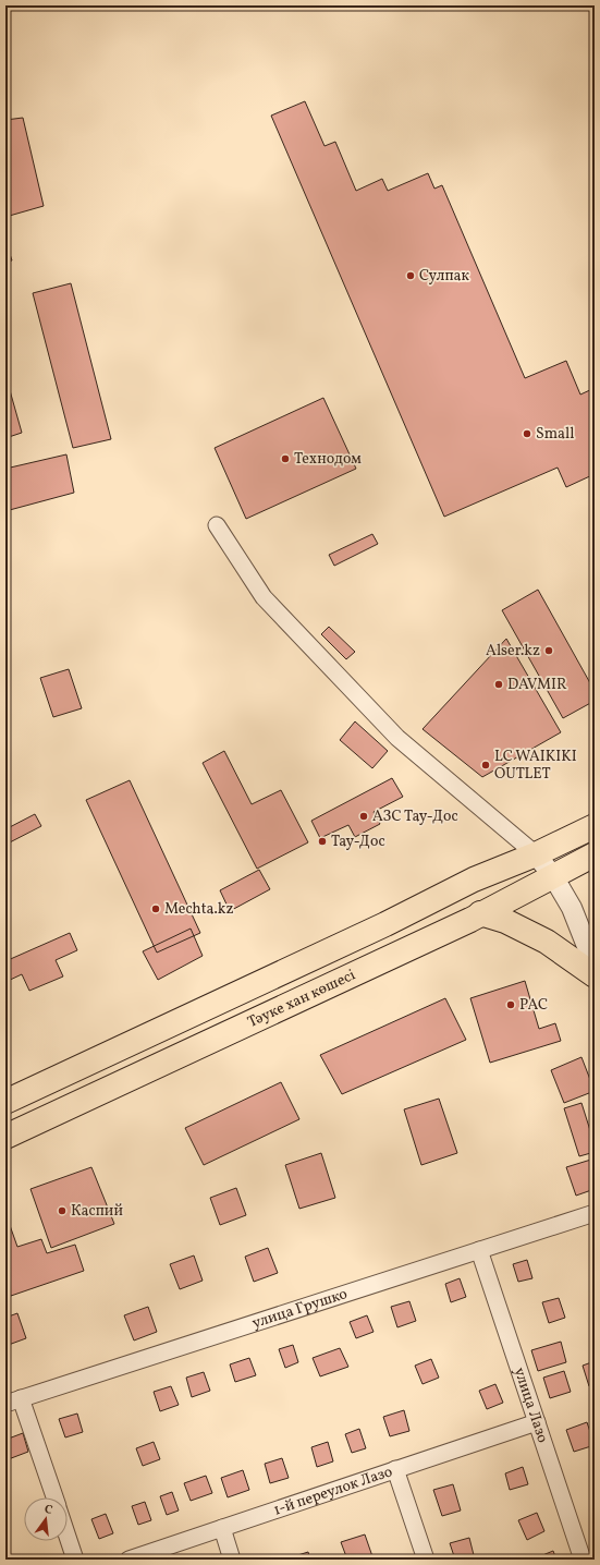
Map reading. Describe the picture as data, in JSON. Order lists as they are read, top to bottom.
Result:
{
  "streets": {
    "main road": ["Тәуке хан көшесі"],
    "street": ["улица Грушко", "улица Лазо", "1-й переулок Лазо"]
  },
  "crossings": [
    ["улица Грушко", "улица Лазо"],
    ["улица Лазо", "1-й переулок Лазо"]
  ],
  "places": [
    "Сулпак",
    "Small",
    "Технодом",
    "Alser.kz",
    "DAVMIR",
    "LC WAIKIKI OUTLET",
    "АЗС Тау-Дос",
    "Тау-Дос",
    "Mechta.kz",
    "РАС",
    "Каспий"
  ],
  "north": "top"
}
